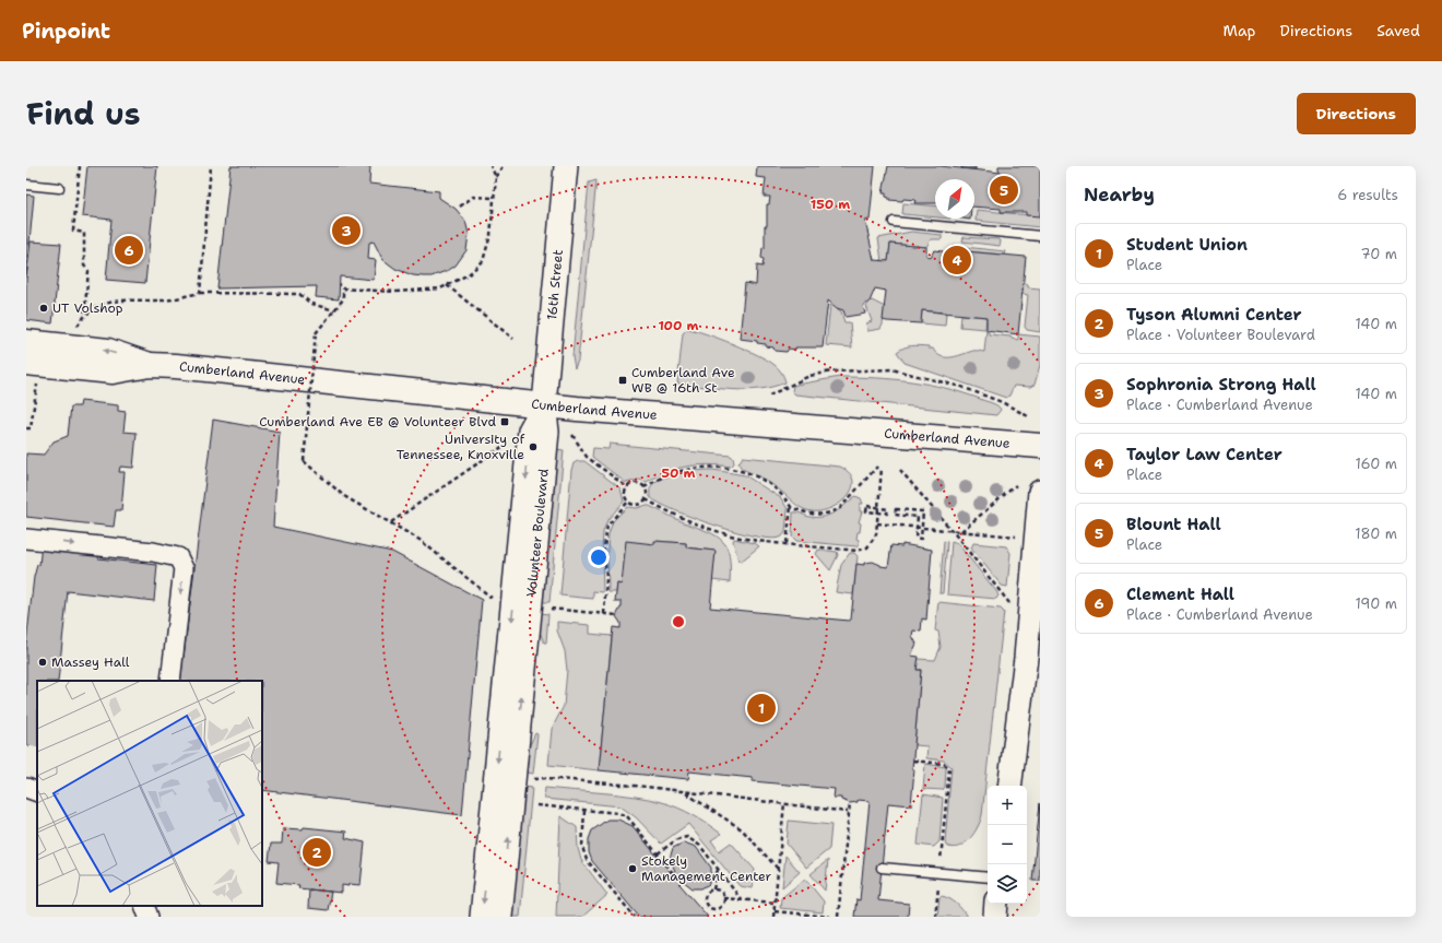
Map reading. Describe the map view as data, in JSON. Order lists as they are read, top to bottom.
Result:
{
  "streets": {
    "main road": ["Cumberland Avenue"],
    "street": ["16th Street", "Volunteer Boulevard"]
  },
  "crossings": [
    ["16th Street", "Cumberland Avenue"],
    ["16th Street", "Volunteer Boulevard"],
    ["Cumberland Avenue", "Volunteer Boulevard"]
  ],
  "places": {
    "other": [
      "UT Volshop",
      "University of Tennessee, Knoxville",
      "Massey Hall",
      "Stokely Management Center"
    ],
    "transit": ["Cumberland Ave WB @ 16th St", "Cumberland Ave EB @ Volunteer Blvd"]
  },
  "north": "top right",
  "page": {
    "header": "Pinpoint",
    "nav": ["Map", "Directions", "Saved"],
    "title": "Find us",
    "buttons": "Directions",
    "heading": ["Nearby", "6 results"],
    "pins": [
      "5",
      "3",
      "6",
      "4",
      "1",
      "2"
    ],
    "list": [
      {
        "mark": "1",
        "name": "Student Union",
        "note": "Place",
        "value": "70 m"
      },
      {
        "mark": "2",
        "name": "Tyson Alumni Center",
        "note": "Place · Volunteer Boulevard",
        "value": "140 m"
      },
      {
        "mark": "3",
        "name": "Sophronia Strong Hall",
        "note": "Place · Cumberland Avenue",
        "value": "140 m"
      },
      {
        "mark": "4",
        "name": "Taylor Law Center",
        "note": "Place",
        "value": "160 m"
      },
      {
        "mark": "5",
        "name": "Blount Hall",
        "note": "Place",
        "value": "180 m"
      },
      {
        "mark": "6",
        "name": "Clement Hall",
        "note": "Place · Cumberland Avenue",
        "value": "190 m"
      }
    ],
    "map_buttons": ["+", "−"]
  },
  "rings": ["150 m", "100 m", "50 m"]
}
